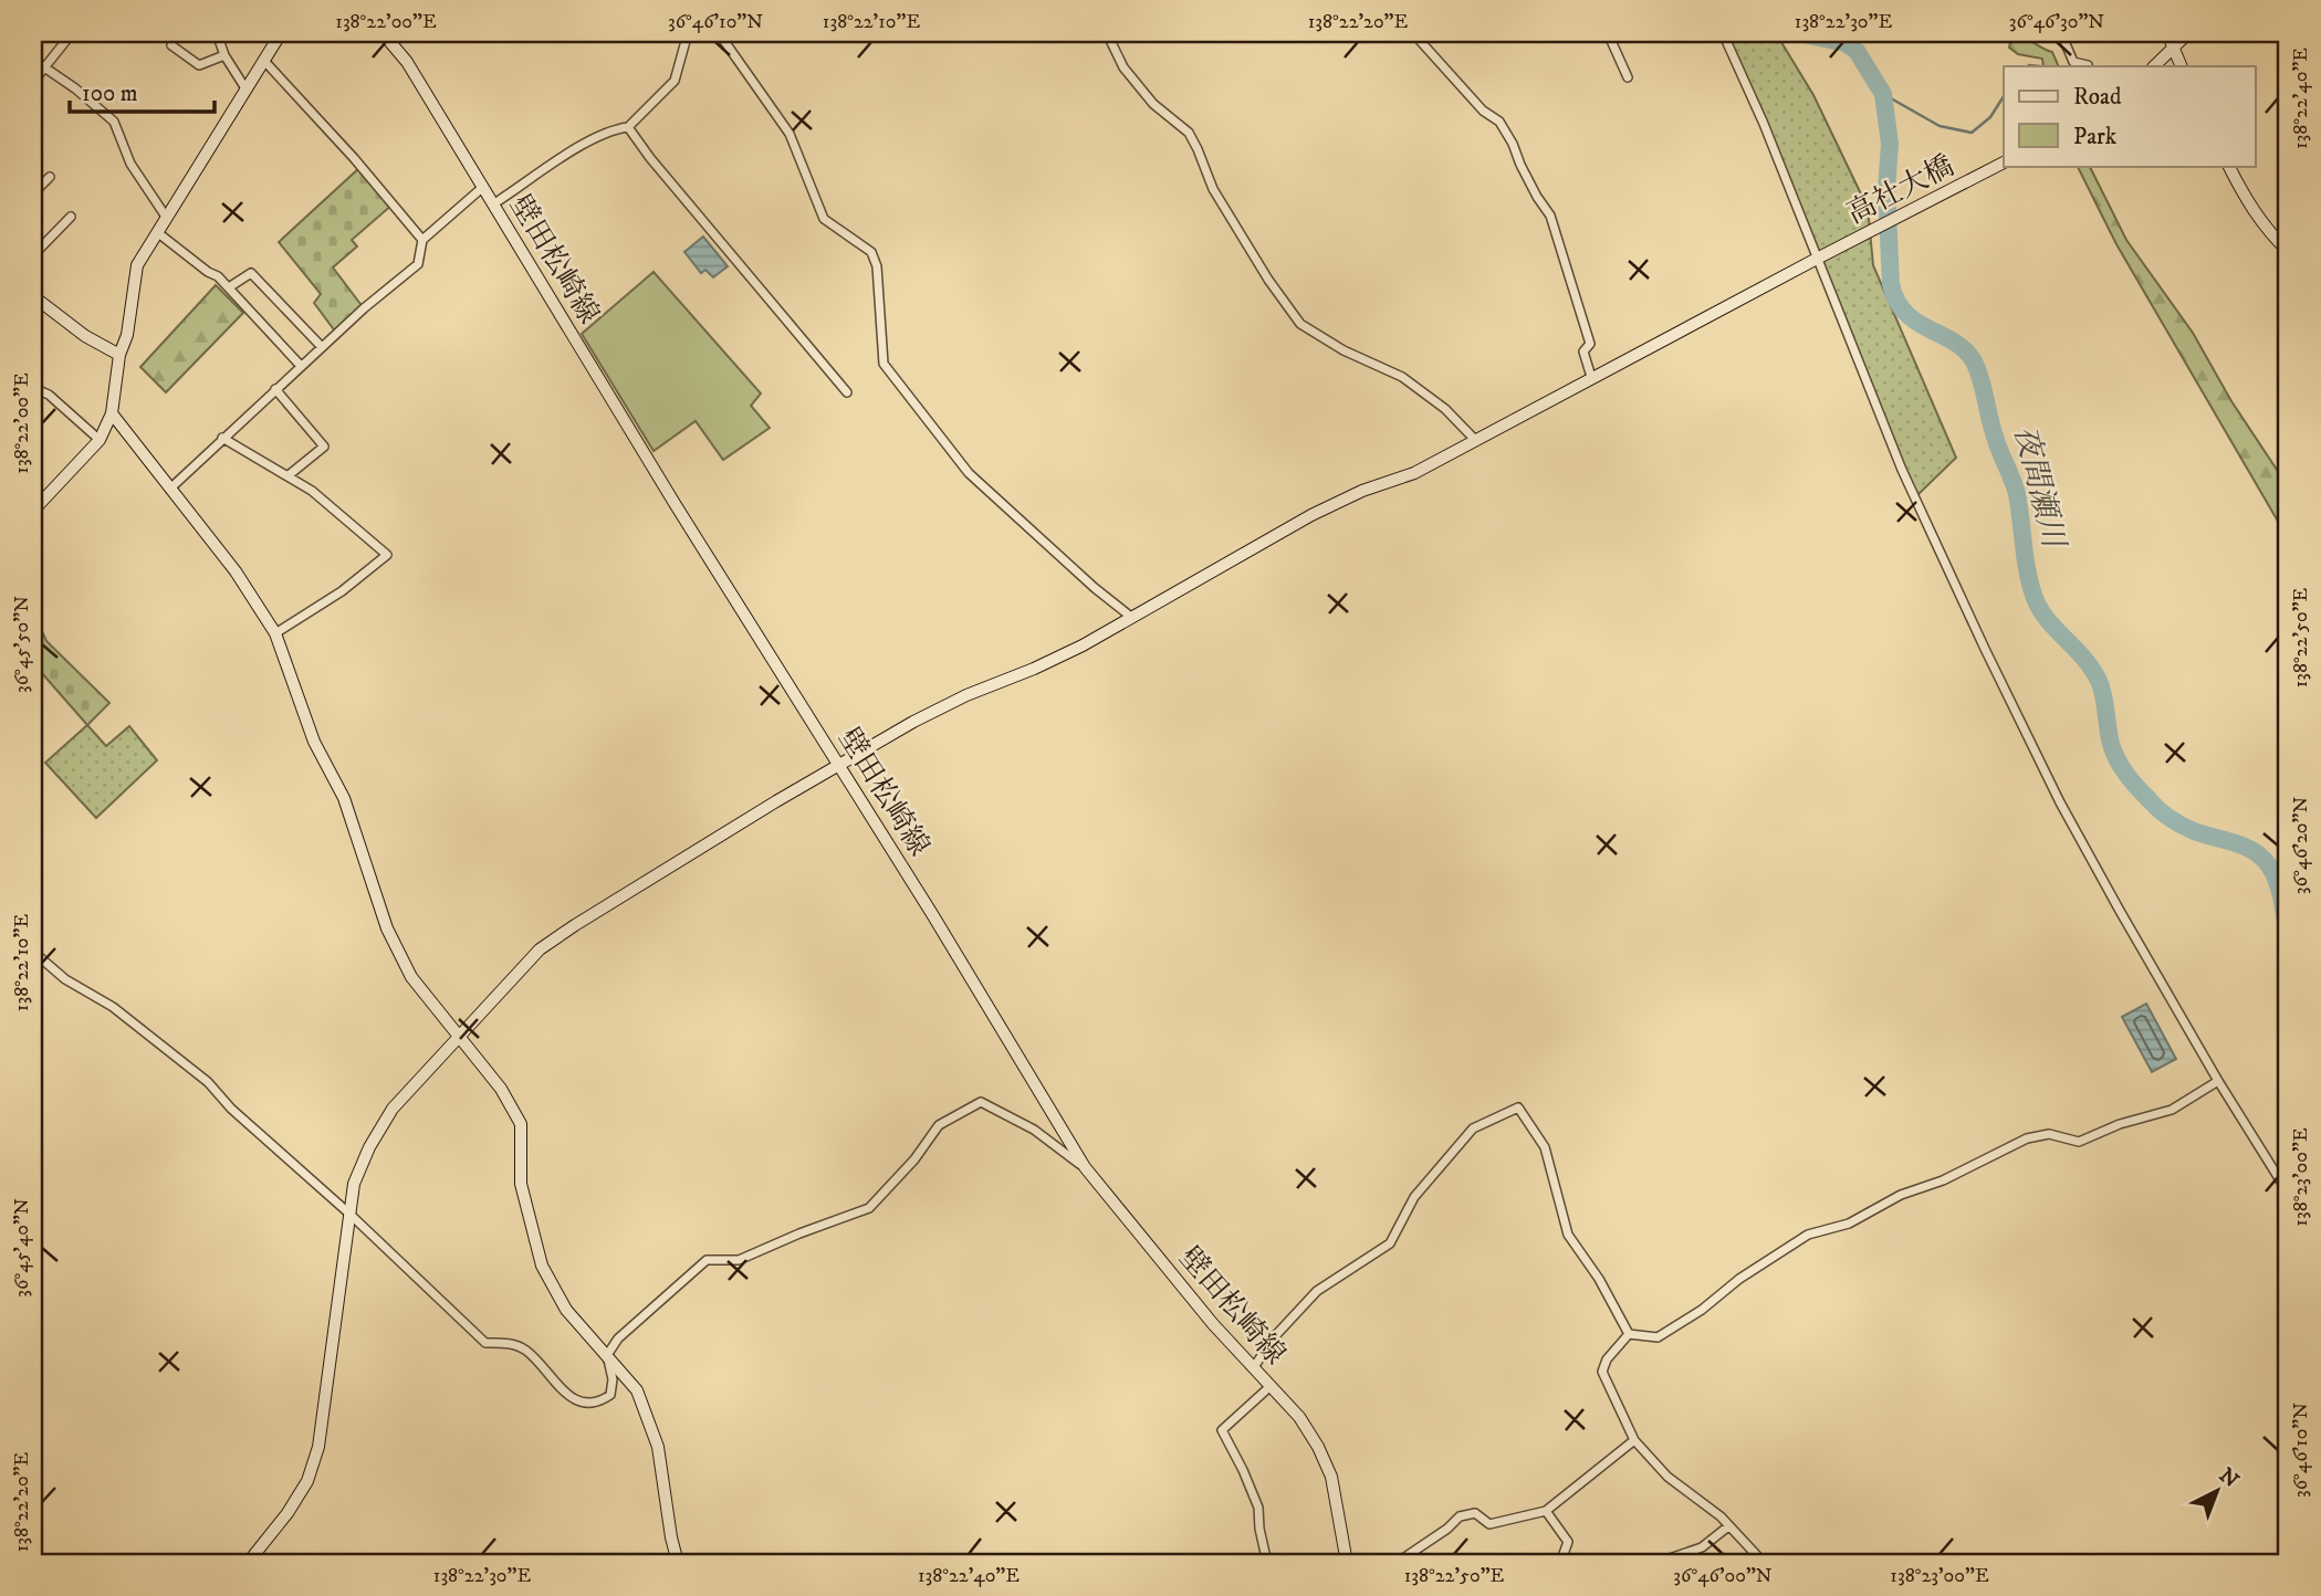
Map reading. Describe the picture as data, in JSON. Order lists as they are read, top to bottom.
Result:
{
  "streets": {
    "street": ["高社大橋", "壁田松崎線"]
  },
  "crossings": [
    ["高社大橋", "壁田松崎線"]
  ],
  "water": ["夜間瀬川"],
  "legend": ["Road", "Park"],
  "scale_bar": "100 m",
  "north": "top right",
  "coordinates": [
    "138°22'00\"E",
    "36°46'10\"N",
    "138°22'10\"E",
    "138°22'20\"E",
    "138°22'30\"E",
    "36°46'30\"N",
    "138°22'40\"E",
    "138°22'50\"E",
    "36°45'50\"N",
    "36°46'20\"N",
    "138°23'00\"E",
    "36°45'40\"N",
    "36°46'00\"N"
  ]
}
